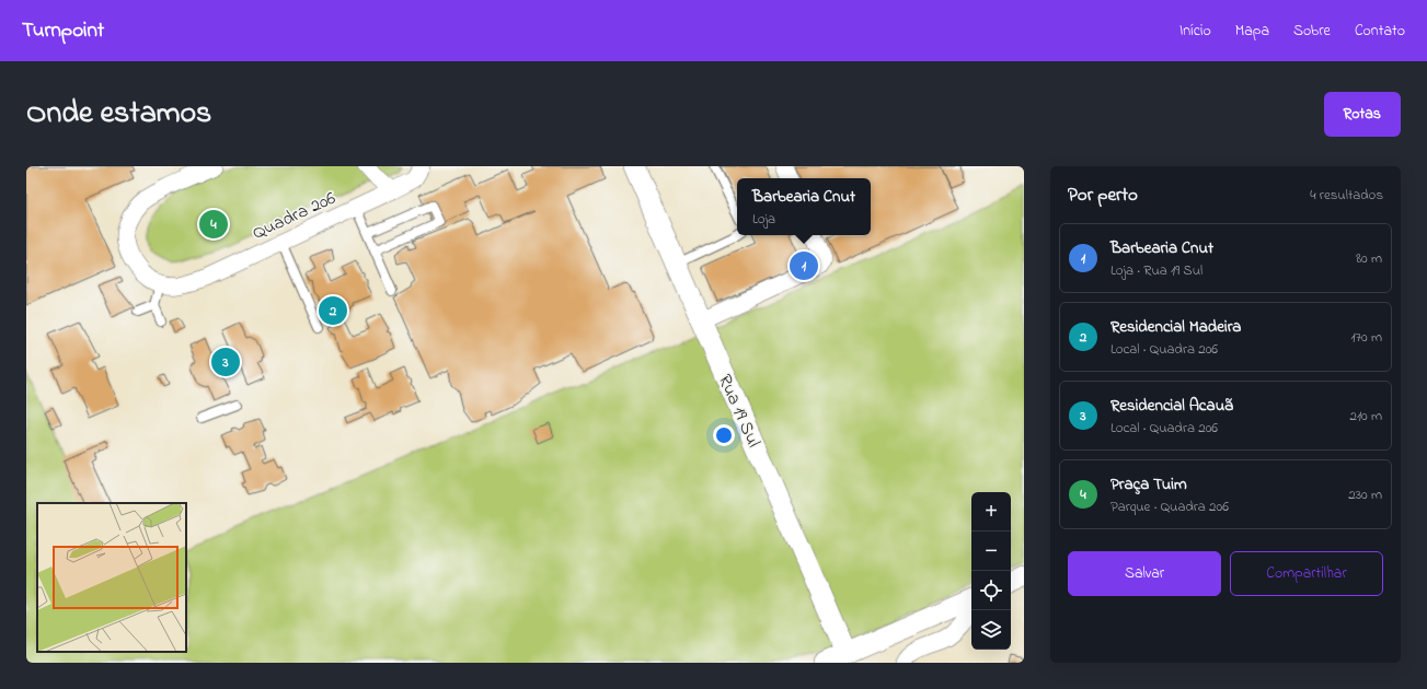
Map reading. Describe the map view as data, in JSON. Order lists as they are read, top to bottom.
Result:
{
  "streets": {
    "street": ["Quadra 206", "Rua 19 Sul"]
  },
  "page": {
    "header": "Turnpoint",
    "nav": [
      "Início",
      "Mapa",
      "Sobre",
      "Contato"
    ],
    "title": "Onde estamos",
    "buttons": [
      "Rotas",
      ["Salvar", "Compartilhar"]
    ],
    "heading": ["Por perto", "4 resultados"],
    "popup": ["Barbearia Cnut", "Loja"],
    "pins": [
      "4",
      "1",
      "2",
      "3"
    ],
    "list": [
      {
        "mark": "1",
        "name": "Barbearia Cnut",
        "note": "Loja · Rua 19 Sul",
        "value": "80 m"
      },
      {
        "mark": "2",
        "name": "Residencial Madeira",
        "note": "Local · Quadra 206",
        "value": "170 m"
      },
      {
        "mark": "3",
        "name": "Residencial Acauã",
        "note": "Local · Quadra 206",
        "value": "210 m"
      },
      {
        "mark": "4",
        "name": "Praça Tuim",
        "note": "Parque · Quadra 206",
        "value": "230 m"
      }
    ],
    "map_buttons": ["+", "−"]
  }
}
